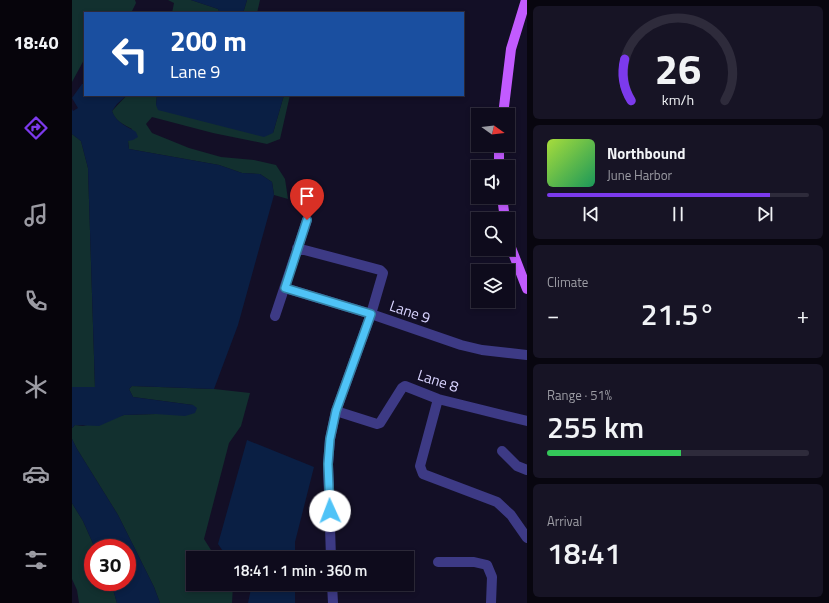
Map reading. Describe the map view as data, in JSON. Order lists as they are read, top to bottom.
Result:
{
  "streets": {
    "street": ["Lane 9", "Lane 8"]
  },
  "north": "right",
  "page": {
    "tabs": "18:40",
    "turn": ["200 m", "Lane 9"],
    "song": ["Northbound", "June Harbor"],
    "tile": [
      "Climate",
      ["Range · 51%", "255 km"],
      ["Arrival", "18:41"]
    ],
    "heat": ["−", "21.5°", "+"],
    "limit": "30",
    "trip": "18:41 · 1 min · 360 m",
    "gauge": ["26", "km/h"]
  }
}
